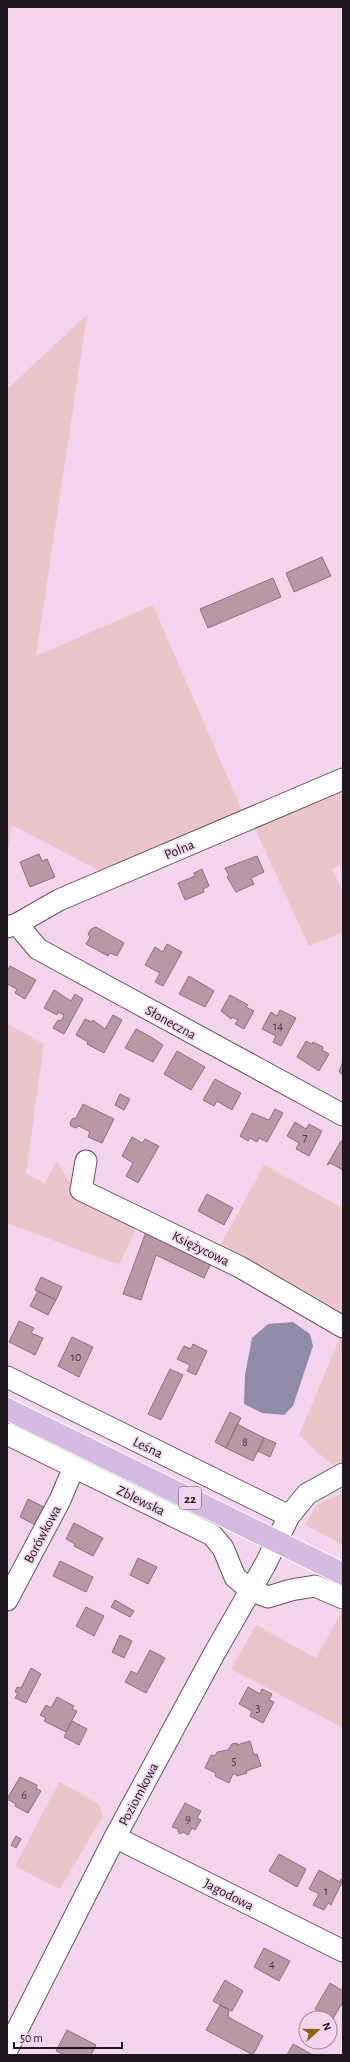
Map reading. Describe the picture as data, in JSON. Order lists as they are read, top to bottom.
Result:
{
  "streets": {
    "main road": ["22", "Zblewska"],
    "street": [
      "Polna",
      "Słoneczna",
      "Księżycowa",
      "Leśna",
      "Borówkowa",
      "Poziomkowa",
      "Jagodowa"
    ]
  },
  "crossings": [
    ["Polna", "Słoneczna"],
    ["Zblewska", "Borówkowa"],
    ["Zblewska", "Poziomkowa"],
    ["Poziomkowa", "Jagodowa"]
  ],
  "house_numbers": [
    "14",
    "7",
    "10",
    "8",
    "3",
    "5",
    "6",
    "9",
    "1",
    "4"
  ],
  "scale_bar": "50 m",
  "north": "right"
}
